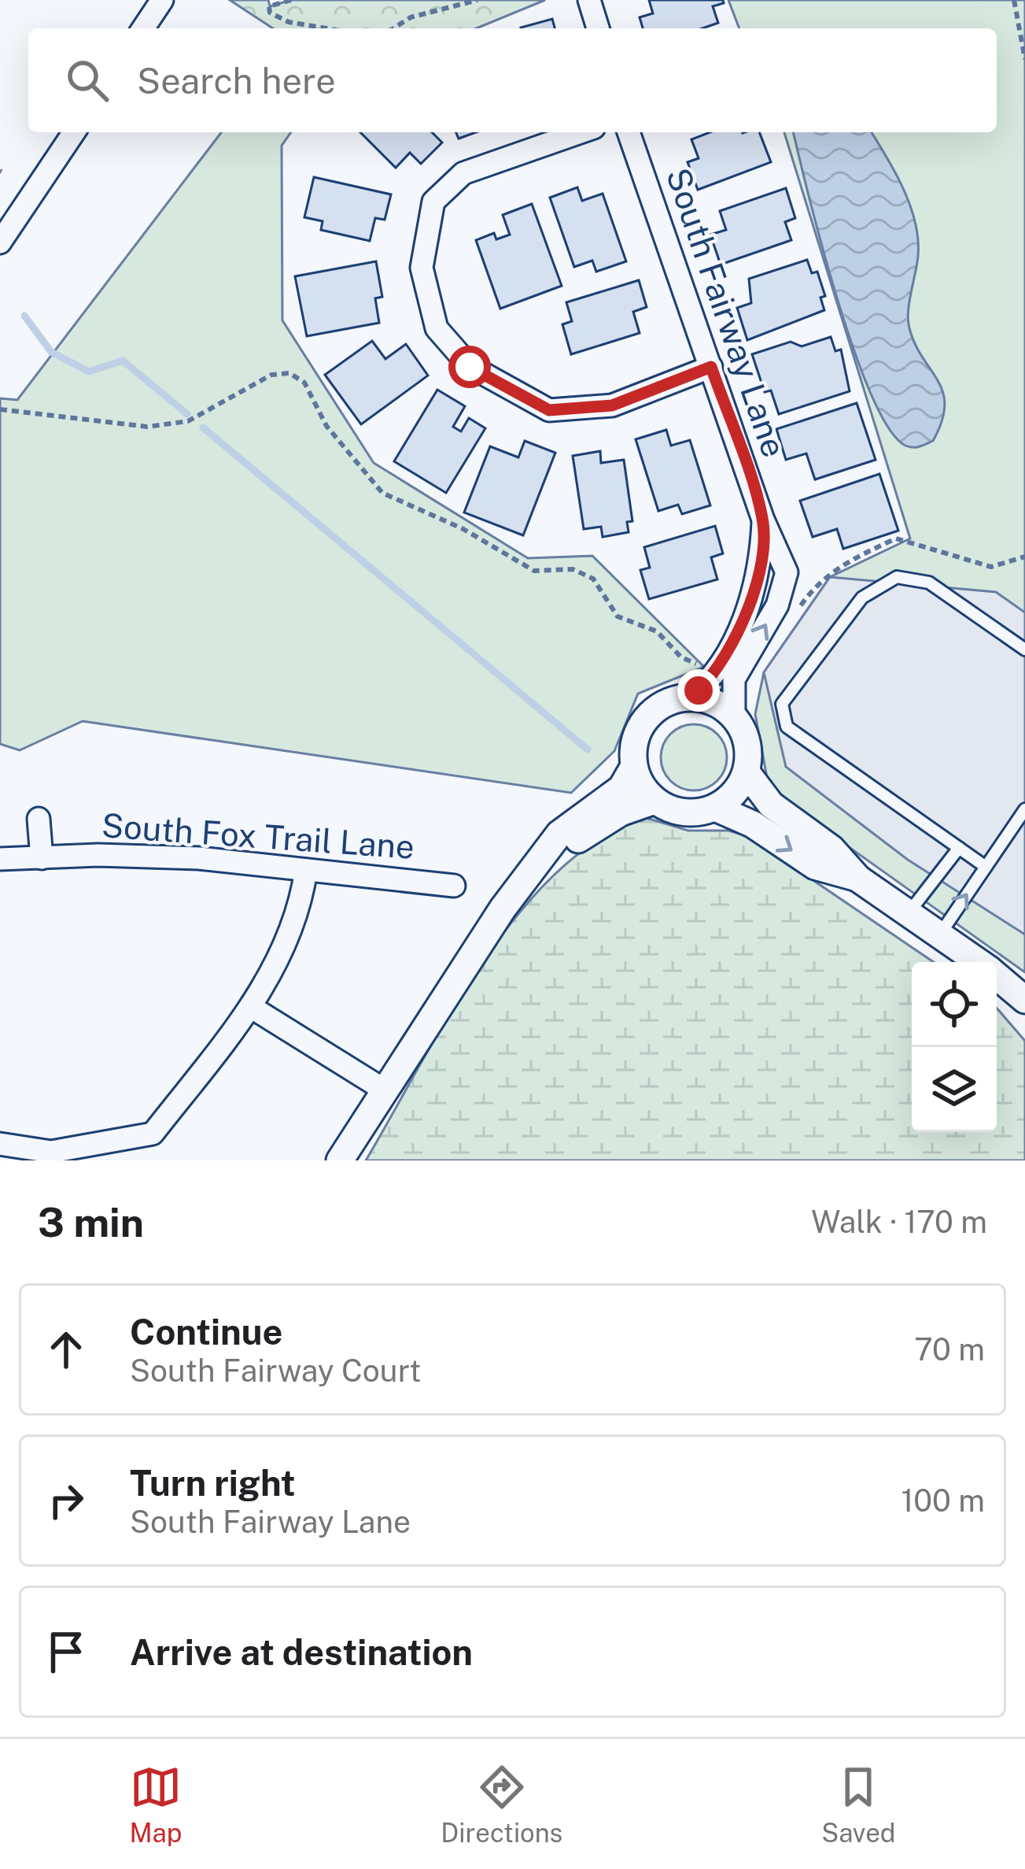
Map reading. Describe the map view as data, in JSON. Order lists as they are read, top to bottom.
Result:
{
  "streets": {
    "street": ["South Fairway Lane", "South Fox Trail Lane"]
  },
  "page": {
    "search": "Search here",
    "heading": ["3 min", "Walk · 170 m"],
    "list": [
      ["Continue", "South Fairway Court", "70 m"],
      ["Turn right", "South Fairway Lane", "100 m"],
      "Arrive at destination"
    ],
    "nav": ["Map", "Directions", "Saved"]
  }
}
